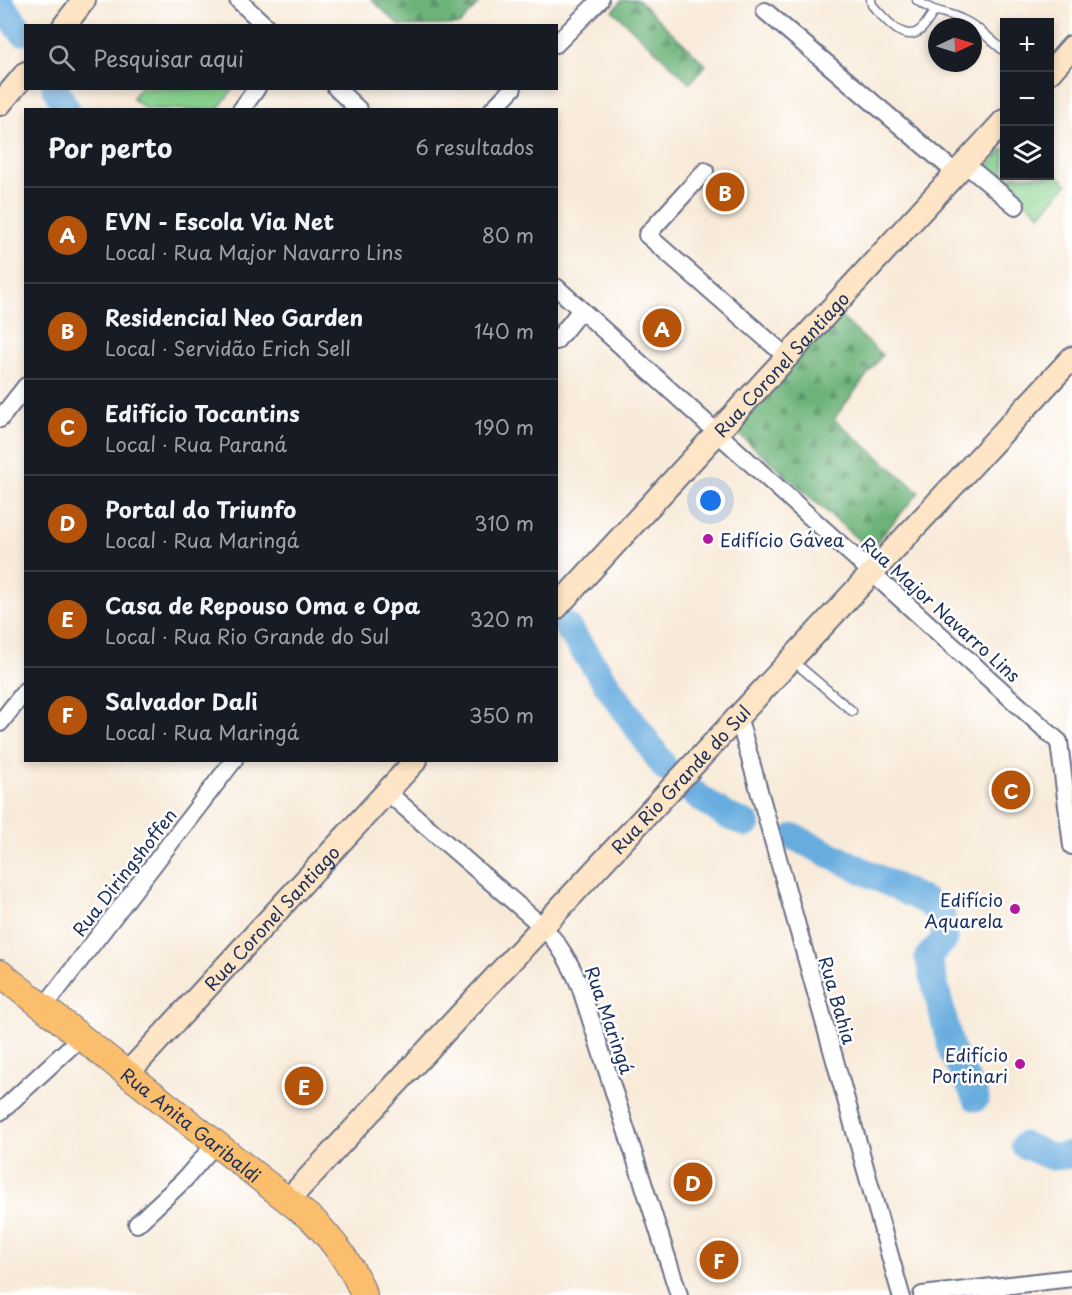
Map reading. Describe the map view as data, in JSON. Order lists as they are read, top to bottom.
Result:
{
  "streets": {
    "main road": ["Rua Coronel Santiago", "Rua Rio Grande do Sul", "Rua Anita Garibaldi"],
    "street": [
      "Rua Major Navarro Lins",
      "Rua Diringshoffen",
      "Rua Bahia",
      "Rua Maringá"
    ]
  },
  "crossings": [
    ["Rua Coronel Santiago", "Rua Major Navarro Lins"],
    ["Rua Coronel Santiago", "Rua Maringá"],
    ["Rua Coronel Santiago", "Rua Anita Garibaldi"],
    ["Rua Major Navarro Lins", "Rua Rio Grande do Sul"],
    ["Rua Rio Grande do Sul", "Rua Bahia"],
    ["Rua Rio Grande do Sul", "Rua Maringá"],
    ["Rua Rio Grande do Sul", "Rua Anita Garibaldi"],
    ["Rua Diringshoffen", "Rua Anita Garibaldi"]
  ],
  "places": ["Edifício Gávea", "Edifício Aquarela", "Edifício Portinari"],
  "north": "right",
  "page": {
    "map_buttons": ["+", "−"],
    "search": "Pesquisar aqui",
    "heading": ["Por perto", "6 resultados"],
    "pins": [
      "B",
      "A",
      "C",
      "E",
      "D",
      "F"
    ],
    "list": [
      {
        "mark": "A",
        "name": "EVN - Escola Via Net",
        "note": "Local · Rua Major Navarro Lins",
        "value": "80 m"
      },
      {
        "mark": "B",
        "name": "Residencial Neo Garden",
        "note": "Local · Servidão Erich Sell",
        "value": "140 m"
      },
      {
        "mark": "C",
        "name": "Edifício Tocantins",
        "note": "Local · Rua Paraná",
        "value": "190 m"
      },
      {
        "mark": "D",
        "name": "Portal do Triunfo",
        "note": "Local · Rua Maringá",
        "value": "310 m"
      },
      {
        "mark": "E",
        "name": "Casa de Repouso Oma e Opa",
        "note": "Local · Rua Rio Grande do Sul",
        "value": "320 m"
      },
      {
        "mark": "F",
        "name": "Salvador Dali",
        "note": "Local · Rua Maringá",
        "value": "350 m"
      }
    ]
  }
}
